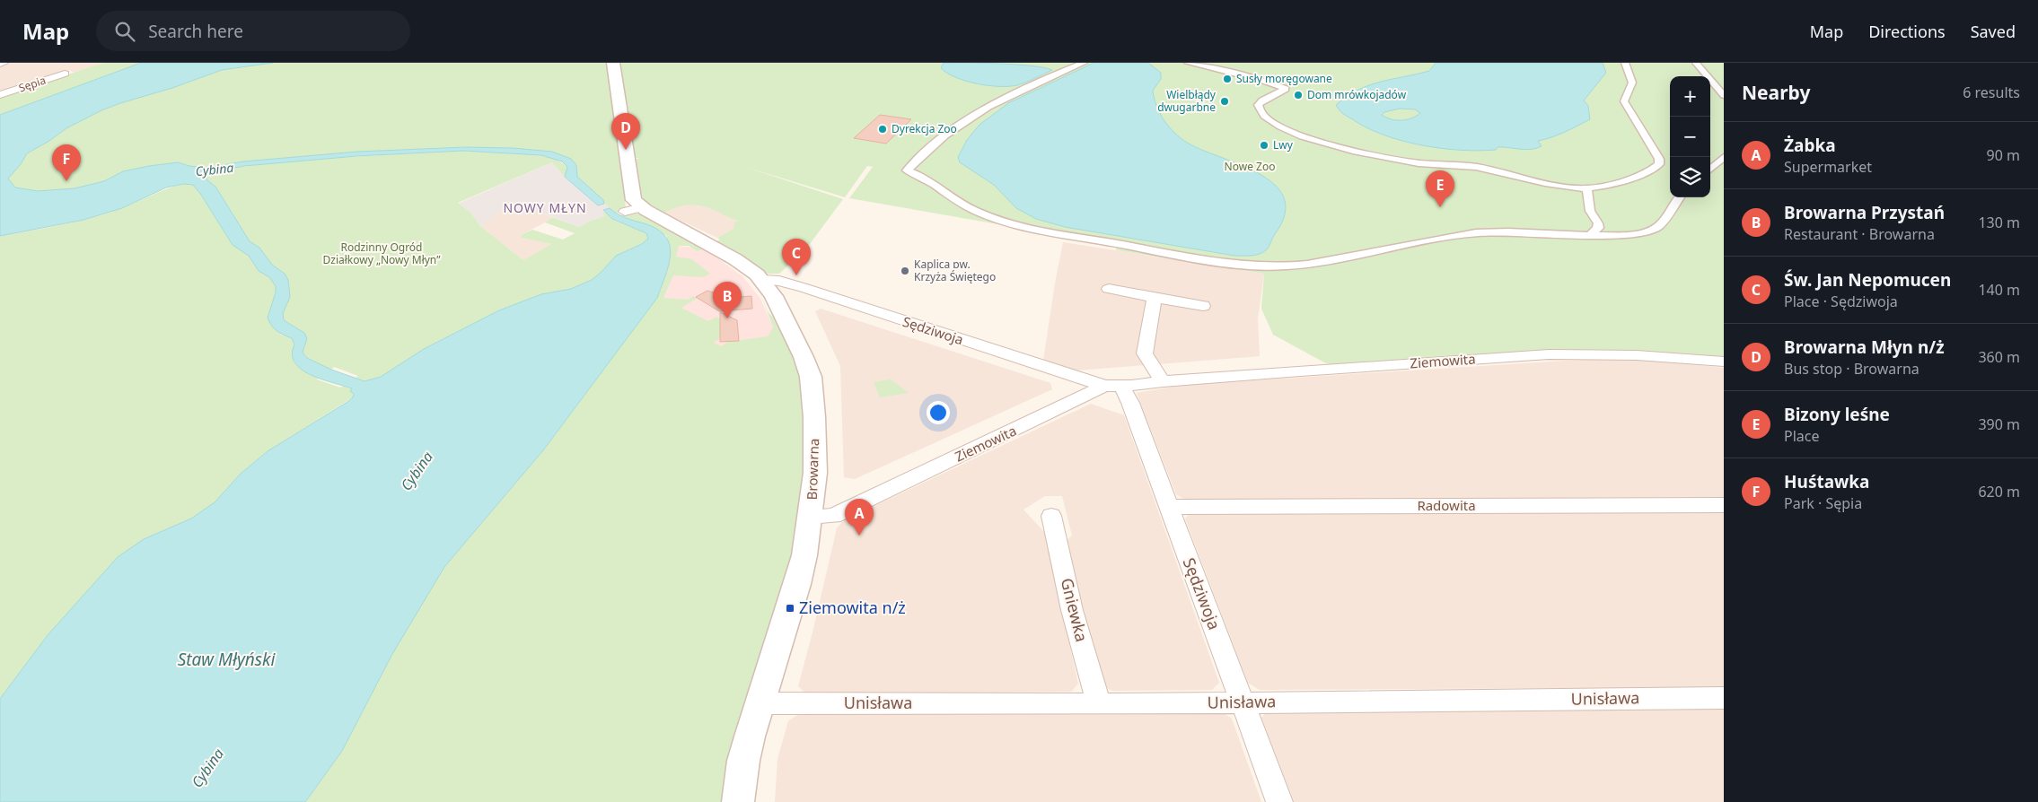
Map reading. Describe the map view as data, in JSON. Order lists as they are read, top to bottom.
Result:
{
  "streets": {
    "street": [
      "Sępia",
      "Sędziwoja",
      "Ziemowita",
      "Browarna",
      "Radowita",
      "Gniewka",
      "Unisława"
    ]
  },
  "crossings": [
    ["Sędziwoja", "Ziemowita"],
    ["Sędziwoja", "Browarna"],
    ["Sędziwoja", "Radowita"],
    ["Sędziwoja", "Unisława"],
    ["Ziemowita", "Browarna"],
    ["Browarna", "Unisława"],
    ["Gniewka", "Unisława"]
  ],
  "districts": ["NOWY MŁYN"],
  "water": ["Cybina", "Staw Młyński"],
  "parks": ["Nowe Zoo", "Rodzinny Ogród Działkowy „Nowy Młyn”"],
  "places": {
    "other": [
      "Susły moręgowane",
      "Dom mrówkojadów",
      "Wielbłądy dwugarbne",
      "Dyrekcja Zoo",
      "Lwy",
      "Kaplica pw. Krzyża Świętego"
    ],
    "transit": ["Ziemowita n/ż"]
  },
  "page": {
    "header": "Map",
    "search": "Search here",
    "nav": ["Map", "Directions", "Saved"],
    "heading": ["Nearby", "6 results"],
    "map_buttons": ["+", "−"],
    "pins": [
      "D",
      "F",
      "E",
      "C",
      "B",
      "A"
    ],
    "list": [
      {
        "mark": "A",
        "name": "Żabka",
        "note": "Supermarket",
        "value": "90 m"
      },
      {
        "mark": "B",
        "name": "Browarna Przystań",
        "note": "Restaurant · Browarna",
        "value": "130 m"
      },
      {
        "mark": "C",
        "name": "Św. Jan Nepomucen",
        "note": "Place · Sędziwoja",
        "value": "140 m"
      },
      {
        "mark": "D",
        "name": "Browarna Młyn n/ż",
        "note": "Bus stop · Browarna",
        "value": "360 m"
      },
      {
        "mark": "E",
        "name": "Bizony leśne",
        "note": "Place",
        "value": "390 m"
      },
      {
        "mark": "F",
        "name": "Huśtawka",
        "note": "Park · Sępia",
        "value": "620 m"
      }
    ]
  }
}
